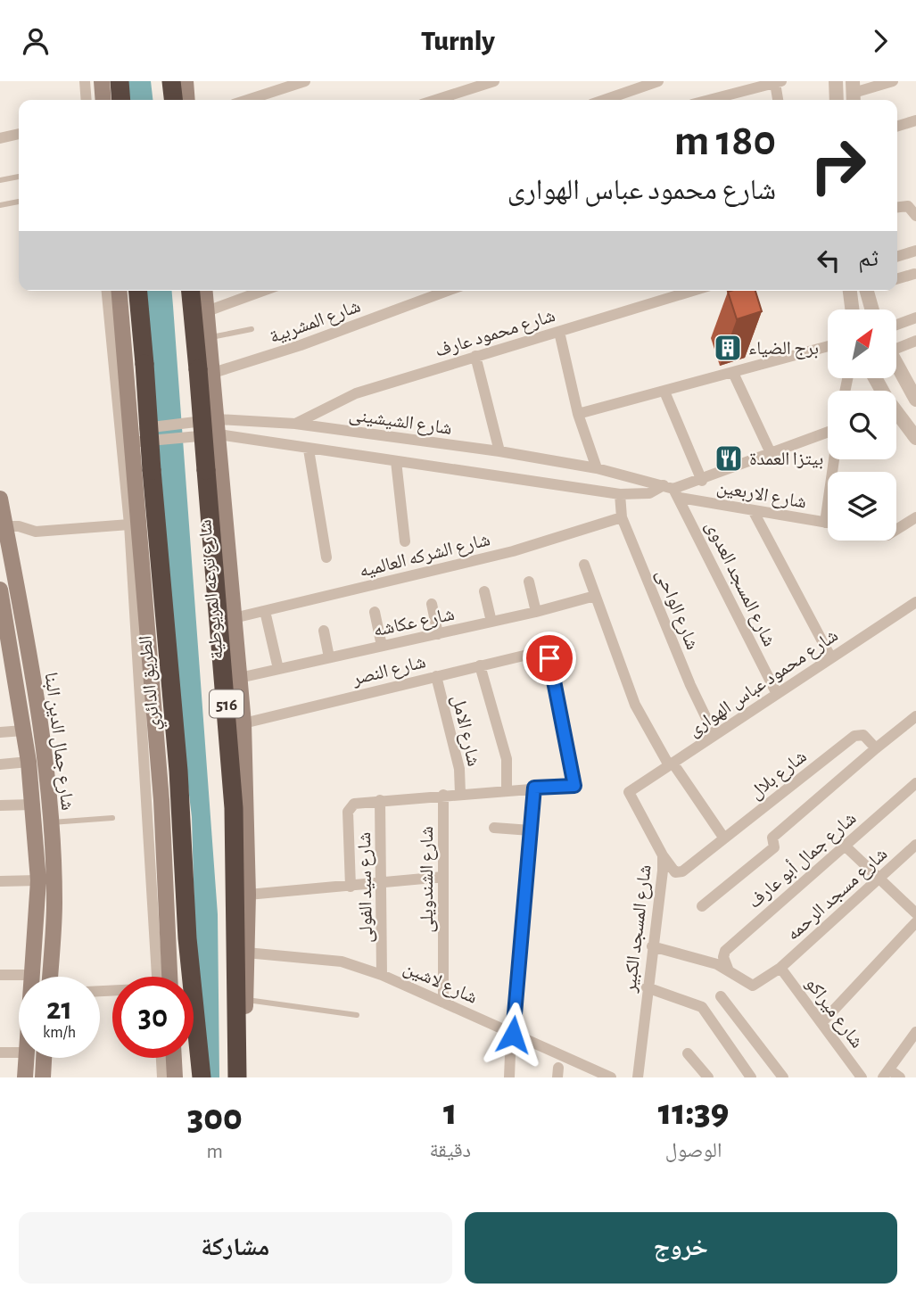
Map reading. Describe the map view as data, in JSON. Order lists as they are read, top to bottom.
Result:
{
  "streets": {
    "highway": ["الطريق الدائري", "516"],
    "main road": ["شارع ترعه المريوطية", "شارع جمال الدين البنا"],
    "street": [
      "شارع المشربية",
      "شارع محمود عارف",
      "شارع الشيشينى",
      "شارع الاربعين",
      "شارع الشركه العالميه",
      "شارع المسجد العدوى",
      "شارع الواحى",
      "شارع عكاشه",
      "شارع النصر",
      "شارع محمود عباس الهوارى",
      "شارع الامل",
      "شارع بلال",
      "شارع جمال أبو عارف",
      "شارع الشندويلى",
      "شارع سيد الفولى",
      "شارع مسجد الرحمه",
      "شارع المسجد الكبير",
      "شارع لاشين",
      "شارع ميراكو"
    ]
  },
  "crossings": [
    ["شارع المشربية", "شارع ترعه المريوطية"],
    ["شارع محمود عارف", "شارع الشيشينى"],
    ["شارع الشيشينى", "شارع الاربعين"],
    ["شارع الشيشينى", "شارع المسجد العدوى"],
    ["شارع الشيشينى", "شارع ترعه المريوطية"],
    ["شارع الشيشينى", "شارع الواحى"],
    ["شارع الاربعين", "شارع المسجد العدوى"],
    ["شارع الشركه العالميه", "شارع ترعه المريوطية"],
    ["شارع الشركه العالميه", "شارع الواحى"],
    ["شارع المسجد العدوى", "شارع محمود عباس الهوارى"],
    ["شارع ترعه المريوطية", "شارع عكاشه"],
    ["شارع ترعه المريوطية", "شارع النصر"],
    ["شارع ترعه المريوطية", "شارع لاشين"],
    ["شارع الواحى", "شارع محمود عباس الهوارى"],
    ["شارع النصر", "شارع الامل"],
    ["شارع محمود عباس الهوارى", "شارع المسجد الكبير"],
    ["شارع بلال", "شارع المسجد الكبير"],
    ["شارع جمال أبو عارف", "شارع مسجد الرحمه"],
    ["شارع الشندويلى", "شارع لاشين"],
    ["شارع سيد الفولى", "شارع لاشين"],
    ["شارع مسجد الرحمه", "شارع ميراكو"]
  ],
  "places": {
    "building": ["برج الضياء"],
    "restaurant": ["بيتزا العمدة"]
  },
  "north": "top right",
  "page": {
    "header": "Turnly",
    "turn": ["180 m", "شارع محمود عباس الهوارى"],
    "then": "ثم",
    "speed": "21 km/h",
    "limit": "30",
    "eta": [
      "11:39",
      "الوصول",
      "1",
      "دقيقة",
      "300",
      "m"
    ],
    "buttons": ["خروج", "مشاركة"]
  }
}
